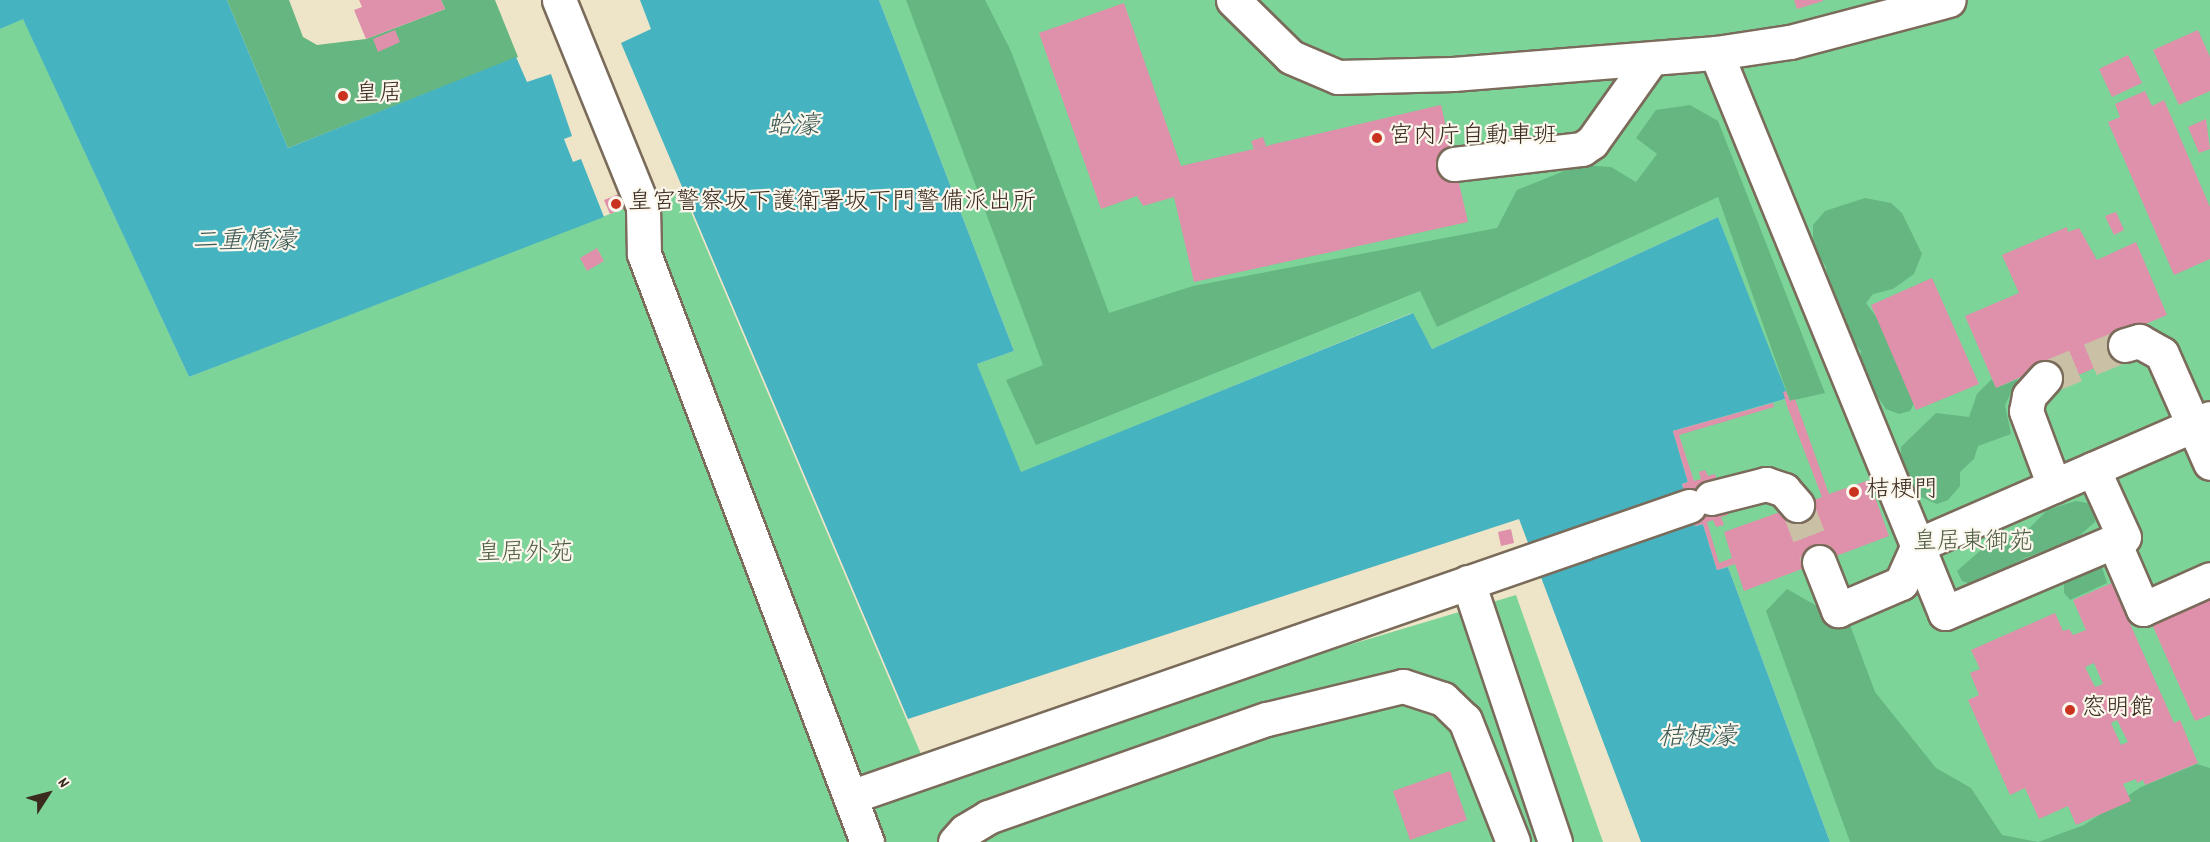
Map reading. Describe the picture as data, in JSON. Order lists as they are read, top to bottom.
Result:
{
  "water": ["蛤濠", "二重橋濠", "桔梗濠"],
  "parks": ["皇居東御苑", "皇居外苑"],
  "places": [
    "皇居",
    "宮内庁自動車班",
    "皇宮警察坂下護衛署坂下門警備派出所",
    "桔梗門",
    "窓明館"
  ],
  "north": "top right"
}
